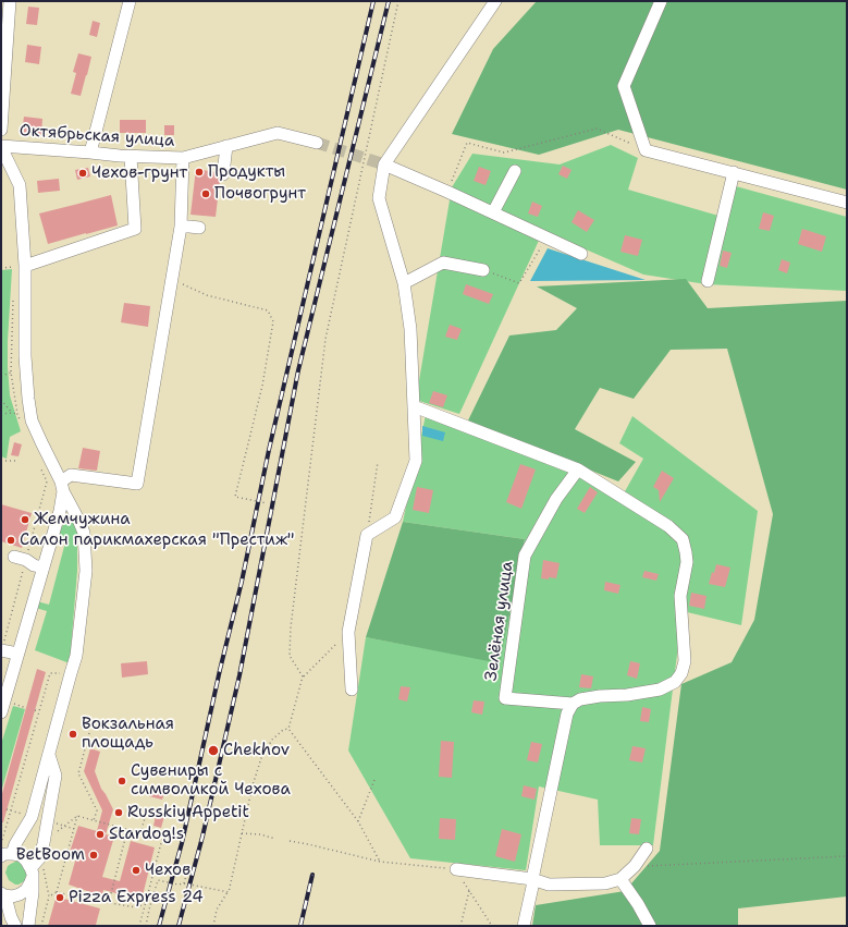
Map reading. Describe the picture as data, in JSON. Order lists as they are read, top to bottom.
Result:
{
  "streets": {
    "street": ["Октябрьская улица", "Зелёная улица"]
  },
  "places": [
    "Продукты",
    "Чехов-грунт",
    "Почвогрунт",
    "Жемчужина",
    "Салон парикмахерская \"Престиж\"",
    "Вокзальная площадь",
    "Chekhov",
    "Сувениры с символикой Чехова",
    "Russkiy Appetit",
    "Stardog!s",
    "BetBoom",
    "Чехов",
    "Pizza Express 24"
  ]
}
